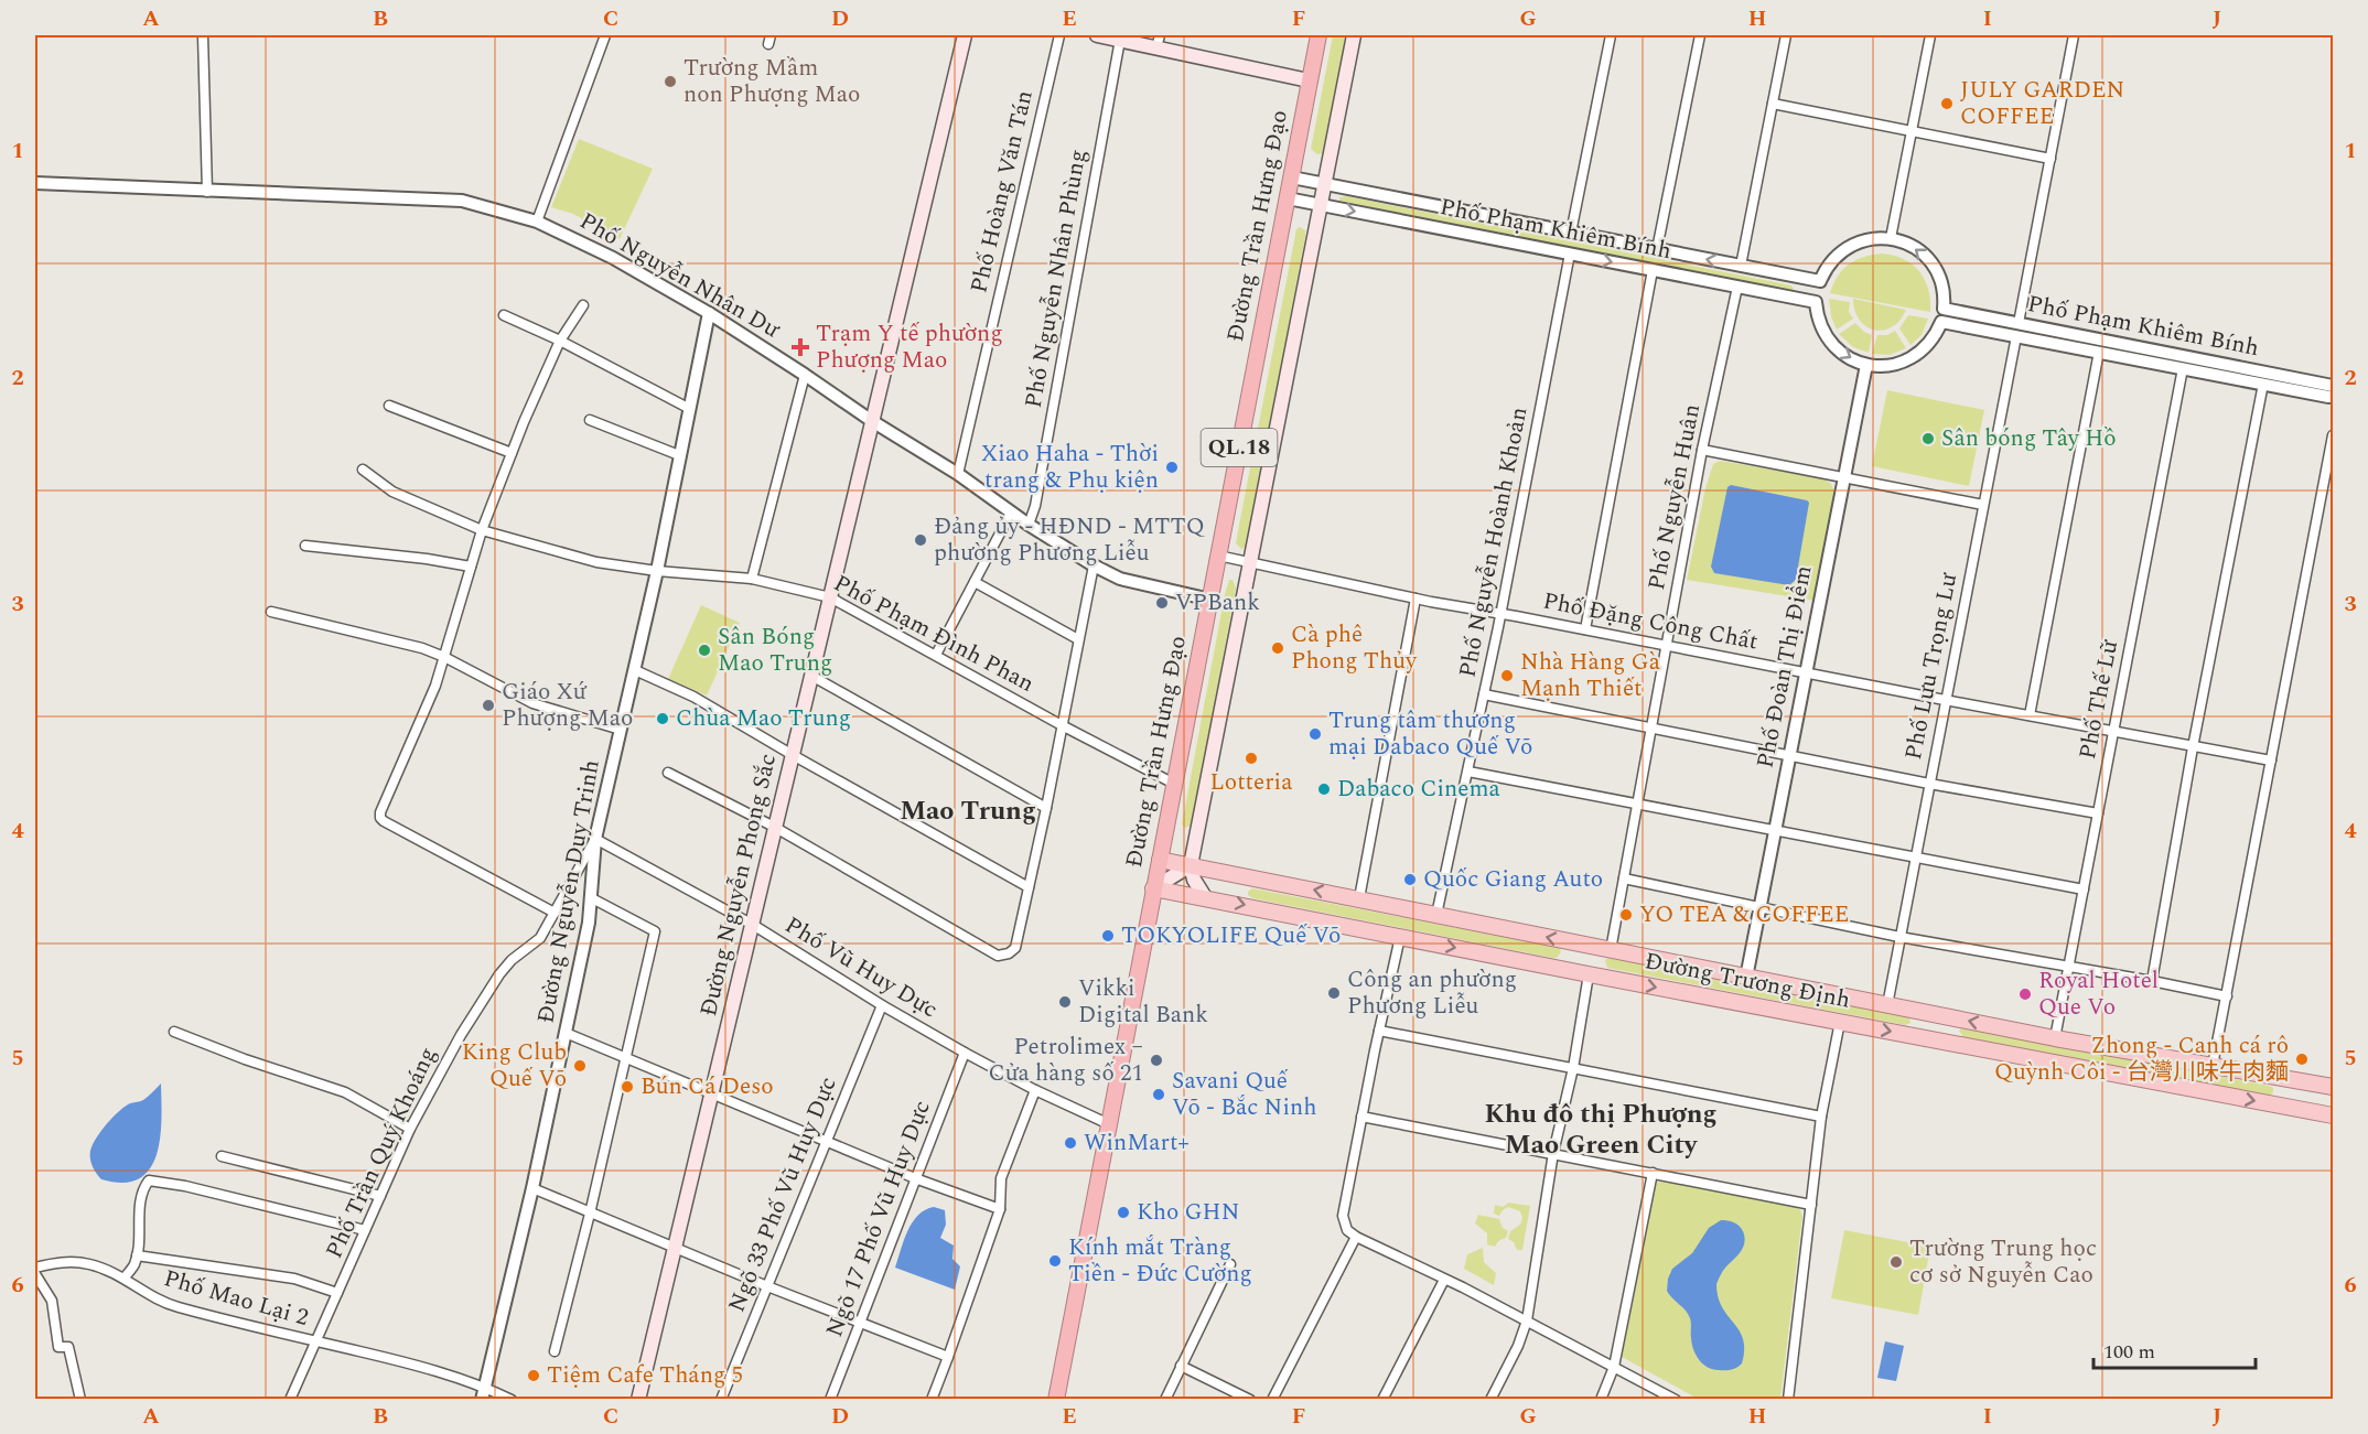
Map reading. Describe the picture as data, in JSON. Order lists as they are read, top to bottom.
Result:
{
  "streets": {
    "highway": ["Đường Trần Hưng Đạo", "QL.18"],
    "main road": ["Đường Nguyễn Phong Sắc", "Đường Trương Định"],
    "street": [
      "Phố Hoàng Văn Tán",
      "Phố Phạm Khiêm Bính",
      "Phố Nguyễn Nhân Dư",
      "Phố Nguyễn Nhân Phùng",
      "Phố Nguyễn Huân",
      "Phố Nguyễn Hoành Khoản",
      "Phố Đặng Công Chất",
      "Phố Phạm Đình Phan",
      "Phố Đoàn Thị Điểm",
      "Phố Lưu Trọng Lư",
      "Phố Thế Lữ",
      "Đường Nguyễn Duy Trinh",
      "Phố Vũ Huy Dực",
      "Phố Trần Quý Khoáng",
      "Ngõ 33 Phố Vũ Huy Dực",
      "Ngõ 17 Phố Vũ Huy Dực",
      "Phố Mao Lại 2"
    ]
  },
  "crossings": [
    ["Phố Hoàng Văn Tán", "Phố Nguyễn Nhân Dư"],
    ["Đường Trần Hưng Đạo", "Phố Phạm Khiêm Bính"],
    ["Đường Trần Hưng Đạo", "Phố Nguyễn Nhân Dư"],
    ["Đường Trần Hưng Đạo", "Phố Đặng Công Chất"],
    ["Đường Trần Hưng Đạo", "Phố Phạm Đình Phan"],
    ["Đường Trần Hưng Đạo", "Phố Vũ Huy Dực"],
    ["Đường Trần Hưng Đạo", "Đường Trương Định"],
    ["Phố Phạm Khiêm Bính", "Phố Nguyễn Huân"],
    ["Phố Phạm Khiêm Bính", "Phố Nguyễn Hoành Khoản"],
    ["Phố Phạm Khiêm Bính", "Phố Đoàn Thị Điểm"],
    ["Phố Phạm Khiêm Bính", "Phố Lưu Trọng Lư"],
    ["Phố Phạm Khiêm Bính", "Phố Thế Lữ"],
    ["Phố Nguyễn Nhân Dư", "Phố Nguyễn Nhân Phùng"],
    ["Phố Nguyễn Nhân Dư", "Đường Nguyễn Phong Sắc"],
    ["Phố Nguyễn Nhân Dư", "Đường Nguyễn Duy Trinh"],
    ["Phố Nguyễn Huân", "Phố Đặng Công Chất"],
    ["Phố Nguyễn Huân", "Đường Trương Định"],
    ["Phố Nguyễn Hoành Khoản", "Phố Đặng Công Chất"],
    ["Phố Nguyễn Hoành Khoản", "Đường Trương Định"],
    ["Phố Đặng Công Chất", "Phố Đoàn Thị Điểm"],
    ["Phố Đặng Công Chất", "Phố Lưu Trọng Lư"],
    ["Phố Đặng Công Chất", "Phố Thế Lữ"],
    ["Phố Phạm Đình Phan", "Đường Nguyễn Phong Sắc"],
    ["Phố Phạm Đình Phan", "Đường Nguyễn Duy Trinh"],
    ["Phố Đoàn Thị Điểm", "Đường Trương Định"],
    ["Phố Lưu Trọng Lư", "Đường Trương Định"],
    ["Phố Thế Lữ", "Đường Trương Định"],
    ["Đường Nguyễn Phong Sắc", "Phố Vũ Huy Dực"],
    ["Đường Nguyễn Duy Trinh", "Phố Vũ Huy Dực"],
    ["Đường Nguyễn Duy Trinh", "Phố Trần Quý Khoáng"],
    ["Đường Nguyễn Duy Trinh", "Phố Mao Lại 2"],
    ["Phố Vũ Huy Dực", "Phố Trần Quý Khoáng"],
    ["Phố Vũ Huy Dực", "Ngõ 33 Phố Vũ Huy Dực"],
    ["Phố Vũ Huy Dực", "Ngõ 17 Phố Vũ Huy Dực"],
    ["Phố Trần Quý Khoáng", "Phố Mao Lại 2"]
  ],
  "districts": ["Mao Trung", "Khu đô thị Phượng Mao Green City"],
  "places": {
    "other": [
      "Trường Mầm non Phượng Mao",
      "JULY GARDEN COFFEE",
      "Sân bóng Tây Hồ",
      "Xiao Haha - Thời trang & Phụ kiện",
      "Đảng ủy - HĐND - MTTQ phường Phương Liễu",
      "VPBank",
      "Cà phê Phong Thủy",
      "Sân Bóng Mao Trung",
      "Nhà Hàng Gà Mạnh Thiết",
      "Giáo Xứ Phượng Mao",
      "Chùa Mao Trung",
      "Trung tâm thương mại Dabaco Quế Võ",
      "Lotteria",
      "Dabaco Cinema",
      "Quốc Giang Auto",
      "YO TEA & COFFEE",
      "TOKYOLIFE Quế Võ",
      "Công an phường Phương Liễu",
      "Royal Hotel Que Vo",
      "Vikki Digital Bank",
      "Zhong - Canh cá rô Quỳnh Côi - 台灣川味牛肉麵",
      "Petrolimex – Cửa hàng số 21",
      "King Club Quế Võ",
      "Bún Cá Deso",
      "Savani Quế Võ - Bắc Ninh",
      "WinMart+",
      "Kho GHN",
      "Kính mắt Tràng Tiền - Đức Cường",
      "Trường Trung học cơ sở Nguyễn Cao",
      "Tiệm Cafe Tháng 5"
    ],
    "health": ["Trạm Y tế phường Phượng Mao"]
  },
  "scale_bar": "100 m",
  "grid": {
    "columns": [
      "A",
      "B",
      "C",
      "D",
      "E",
      "F",
      "G",
      "H",
      "I",
      "J"
    ],
    "rows": [
      "1",
      "2",
      "3",
      "4",
      "5",
      "6"
    ]
  }
}
